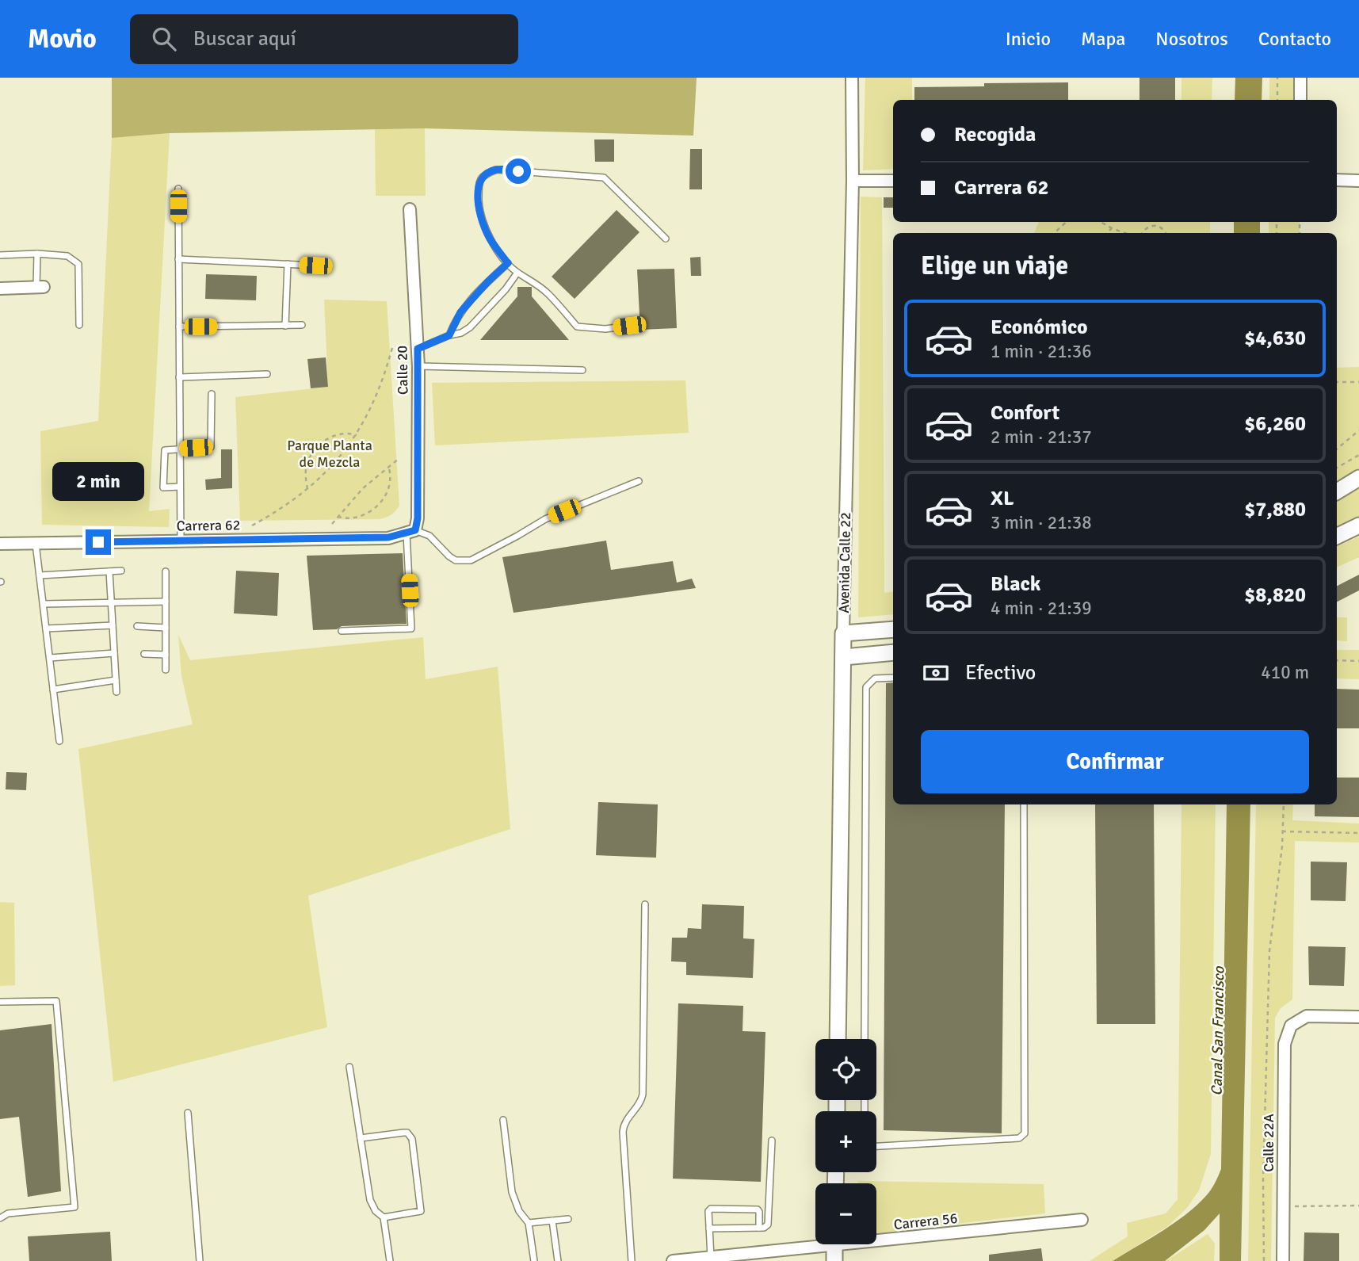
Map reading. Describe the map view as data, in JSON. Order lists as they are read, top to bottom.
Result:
{
  "streets": {
    "street": [
      "Calle 20",
      "Carrera 62",
      "Avenida Calle 22",
      "Calle 22A",
      "Carrera 56"
    ]
  },
  "crossings": [
    ["Calle 20", "Carrera 62"]
  ],
  "water": ["Canal San Francisco"],
  "parks": ["Parque Planta de Mezcla"],
  "page": {
    "header": "Movio",
    "search": "Buscar aquí",
    "nav": [
      "Inicio",
      "Mapa",
      "Nosotros",
      "Contacto"
    ],
    "banner": ["Recogida", "Carrera 62"],
    "heading": "Elige un viaje",
    "list": [
      {
        "name": "Económico",
        "note": "1 min · 21:36",
        "value": "$4,630"
      },
      {
        "name": "Confort",
        "note": "2 min · 21:37",
        "value": "$6,260"
      },
      {
        "name": "XL",
        "note": "3 min · 21:38",
        "value": "$7,880"
      },
      {
        "name": "Black",
        "note": "4 min · 21:39",
        "value": "$8,820"
      }
    ],
    "bubble": "2 min",
    "pay": ["Efectivo", "410 m"],
    "buttons": "Confirmar",
    "map_buttons": ["+", "−"]
  }
}
